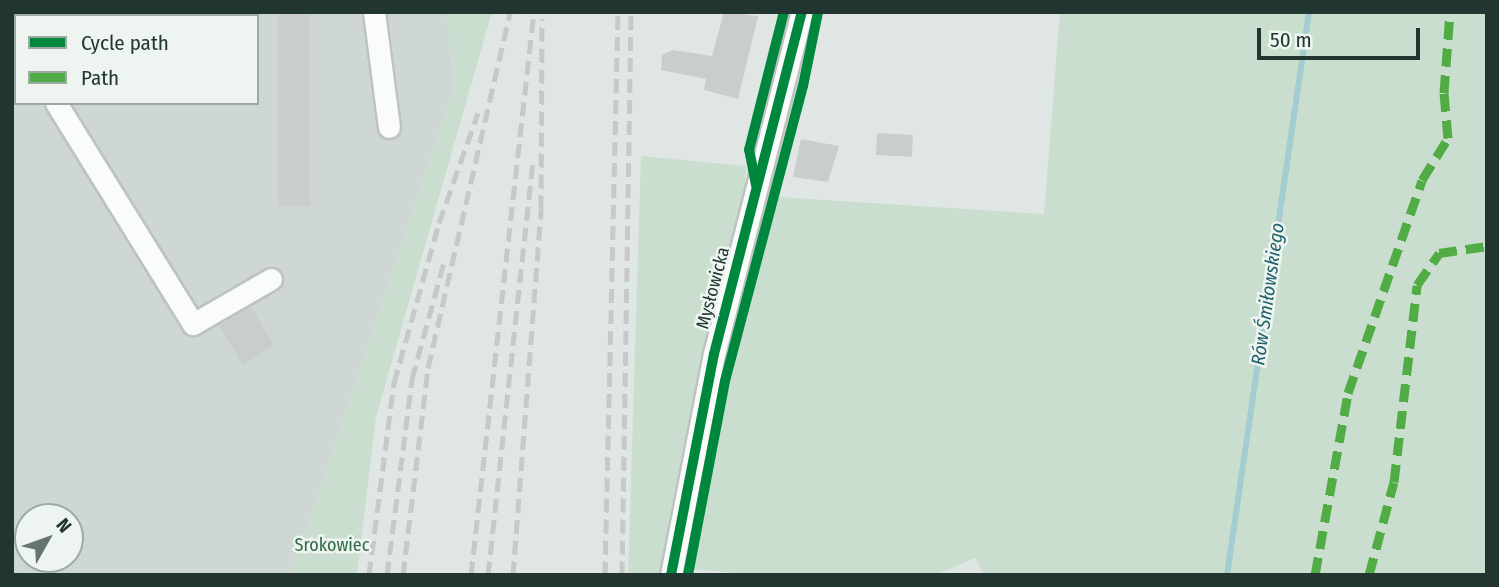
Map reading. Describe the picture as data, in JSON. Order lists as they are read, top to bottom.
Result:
{
  "streets": {
    "street": ["Mysłowicka"]
  },
  "water": ["Rów Śmiłowskiego"],
  "parks": ["Srokowiec"],
  "legend": ["Cycle path", "Path"],
  "scale_bar": "50 m",
  "north": "top right"
}
